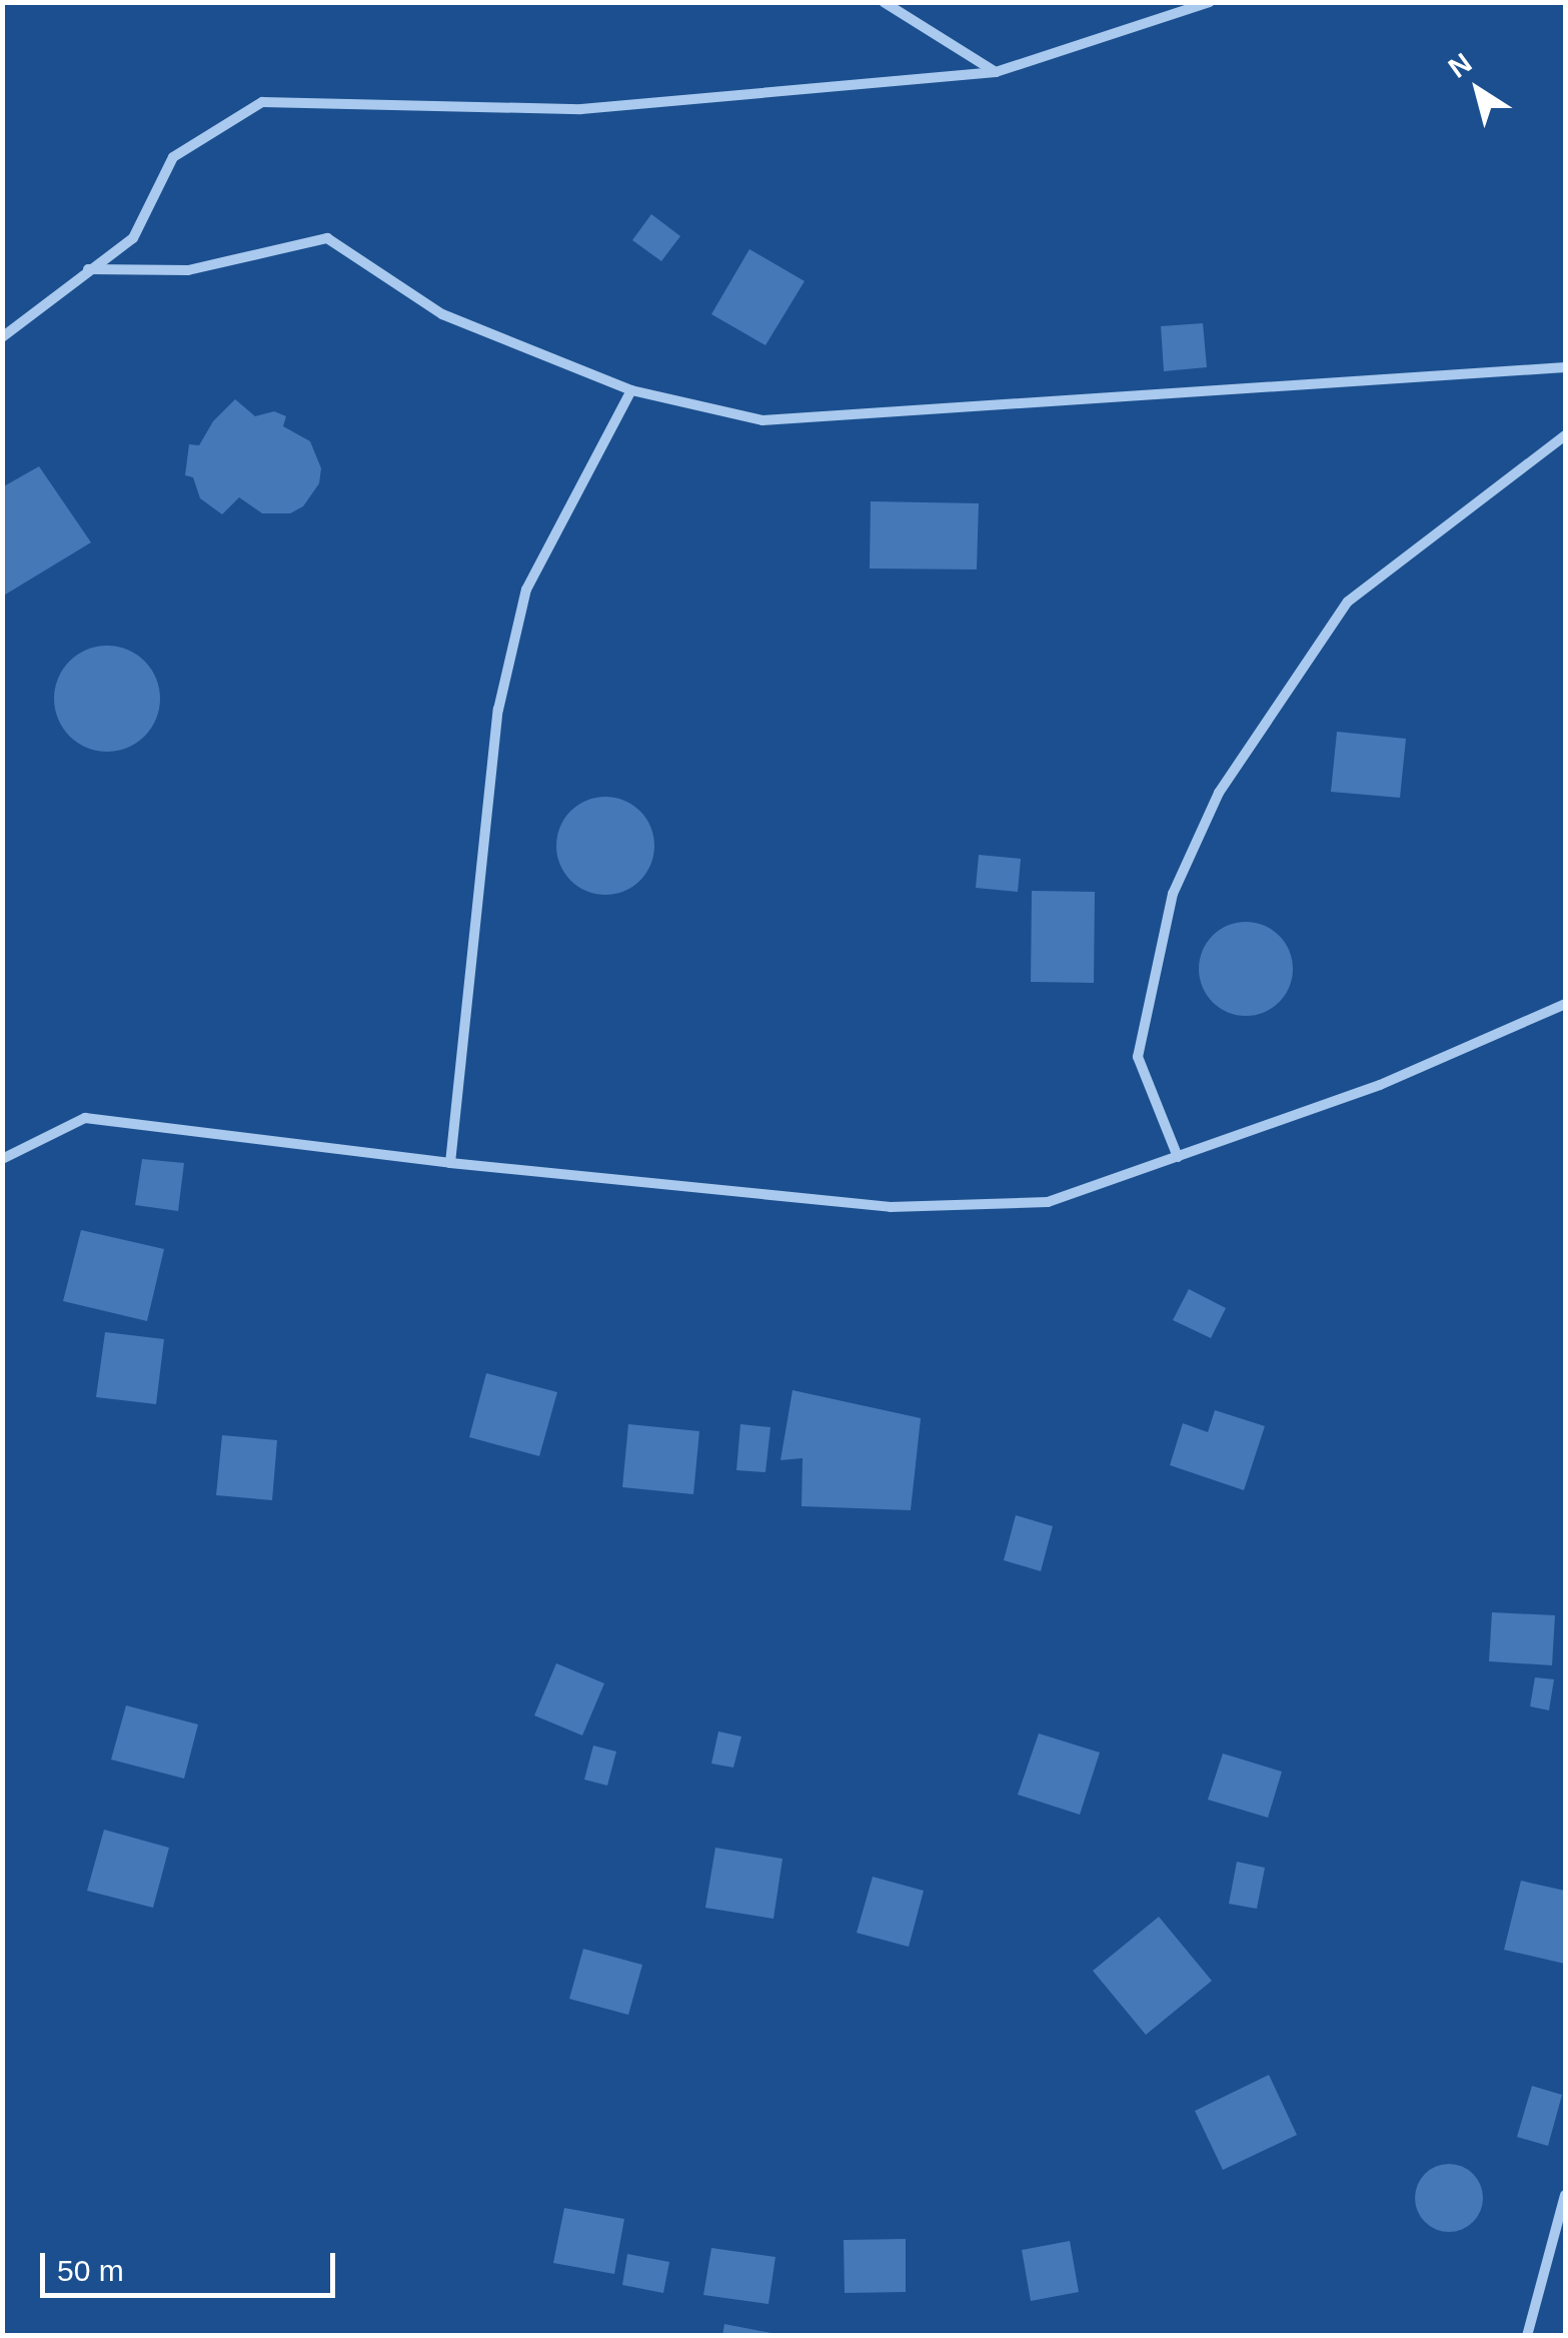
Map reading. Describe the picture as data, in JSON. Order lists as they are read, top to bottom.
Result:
{
  "scale_bar": "50 m",
  "north": "top left"
}
